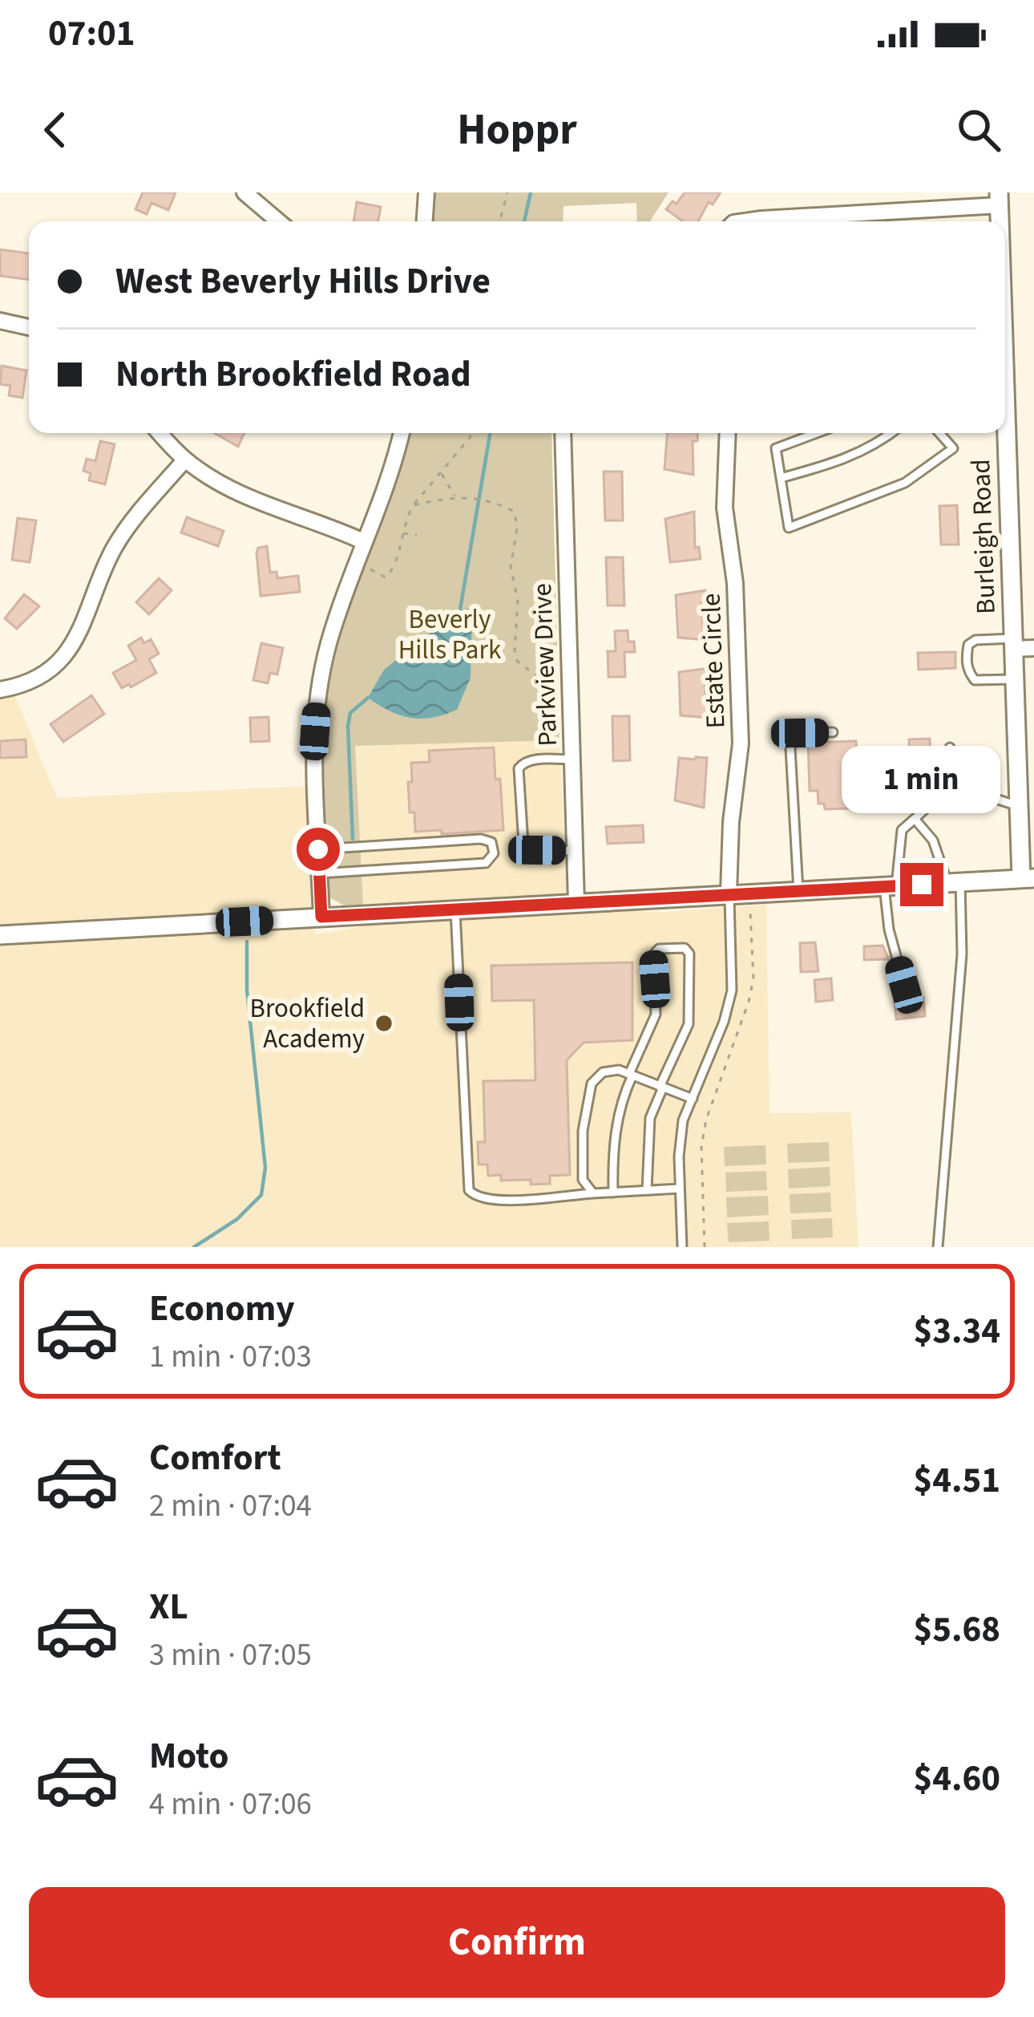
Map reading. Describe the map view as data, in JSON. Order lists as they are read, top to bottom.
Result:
{
  "streets": {
    "street": ["Burleigh Road", "Estate Circle", "Parkview Drive"]
  },
  "parks": ["Beverly Hills Park"],
  "places": ["Brookfield Academy"],
  "page": {
    "status": "07:01",
    "header": "Hoppr",
    "banner": ["West Beverly Hills Drive", "North Brookfield Road"],
    "bubble": "1 min",
    "list": [
      {
        "name": "Economy",
        "note": "1 min · 07:03",
        "value": "$3.34"
      },
      {
        "name": "Comfort",
        "note": "2 min · 07:04",
        "value": "$4.51"
      },
      {
        "name": "XL",
        "note": "3 min · 07:05",
        "value": "$5.68"
      },
      {
        "name": "Moto",
        "note": "4 min · 07:06",
        "value": "$4.60"
      }
    ],
    "buttons": "Confirm"
  }
}
